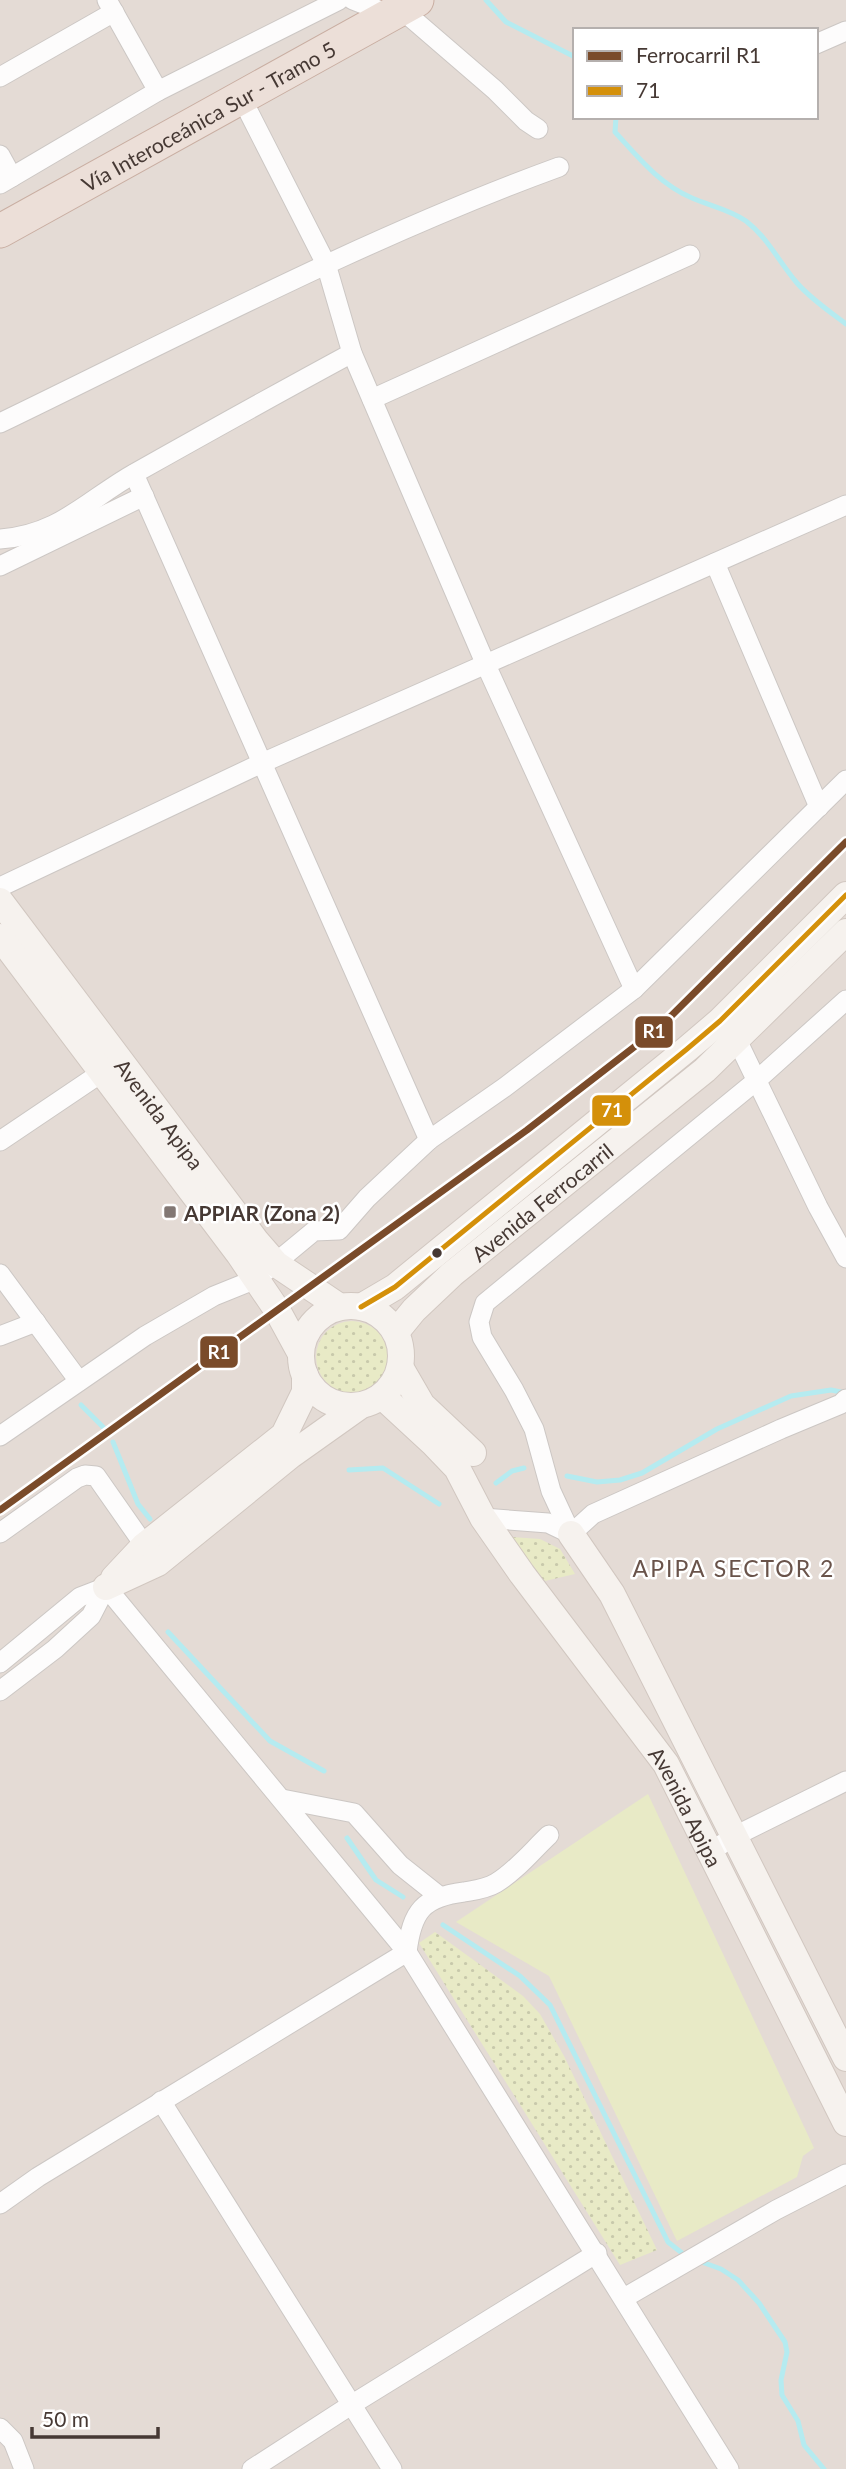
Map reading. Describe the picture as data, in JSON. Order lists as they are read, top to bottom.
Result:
{
  "streets": {
    "highway": ["Vía Interoceánica Sur - Tramo 5"],
    "main road": ["Avenida Apipa", "Avenida Ferrocarril"]
  },
  "crossings": [
    ["Avenida Apipa", "Avenida Ferrocarril"]
  ],
  "districts": ["APIPA SECTOR 2"],
  "places": {
    "transit": ["APPIAR (Zona 2)"]
  },
  "lines": ["rail line R1", "transit line 71"],
  "legend": ["Ferrocarril R1", "71"],
  "scale_bar": "50 m"
}
